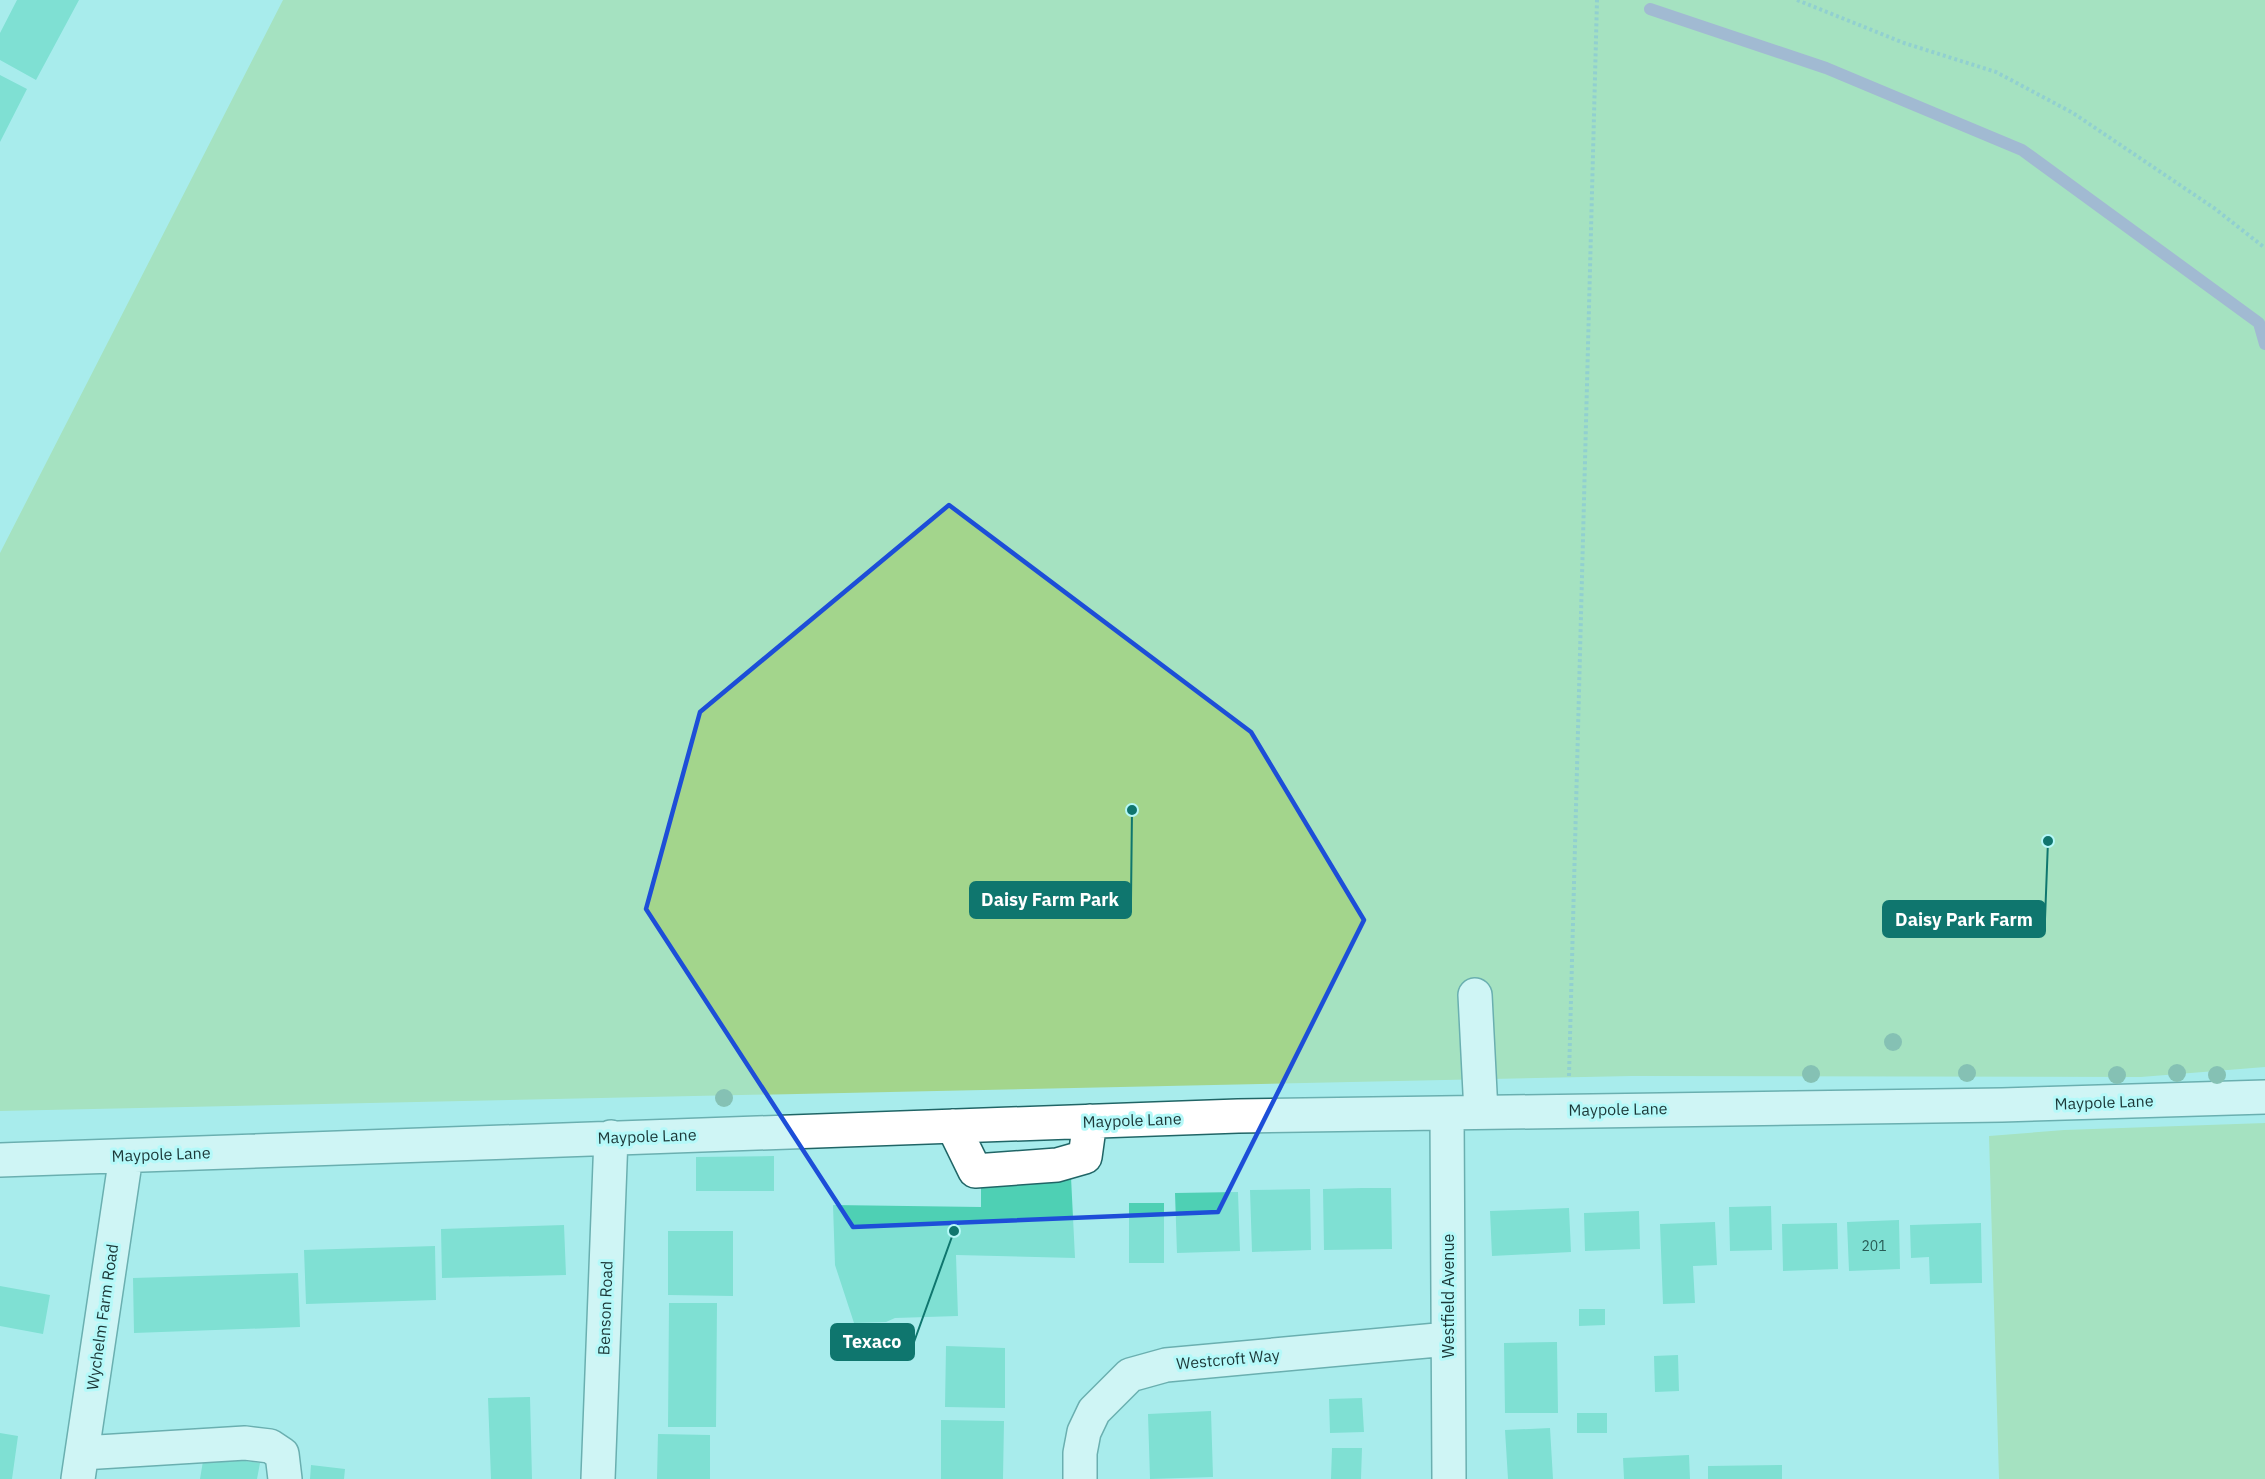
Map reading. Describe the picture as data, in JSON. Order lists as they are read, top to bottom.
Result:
{
  "streets": {
    "street": [
      "Maypole Lane",
      "Westfield Avenue",
      "Benson Road",
      "Wychelm Farm Road",
      "Westcroft Way"
    ]
  },
  "crossings": [
    ["Maypole Lane", "Westfield Avenue"],
    ["Maypole Lane", "Benson Road"],
    ["Maypole Lane", "Wychelm Farm Road"],
    ["Westfield Avenue", "Westcroft Way"]
  ],
  "places": ["Daisy Farm Park", "Daisy Park Farm", "Texaco"],
  "house_numbers": ["201"]
}
